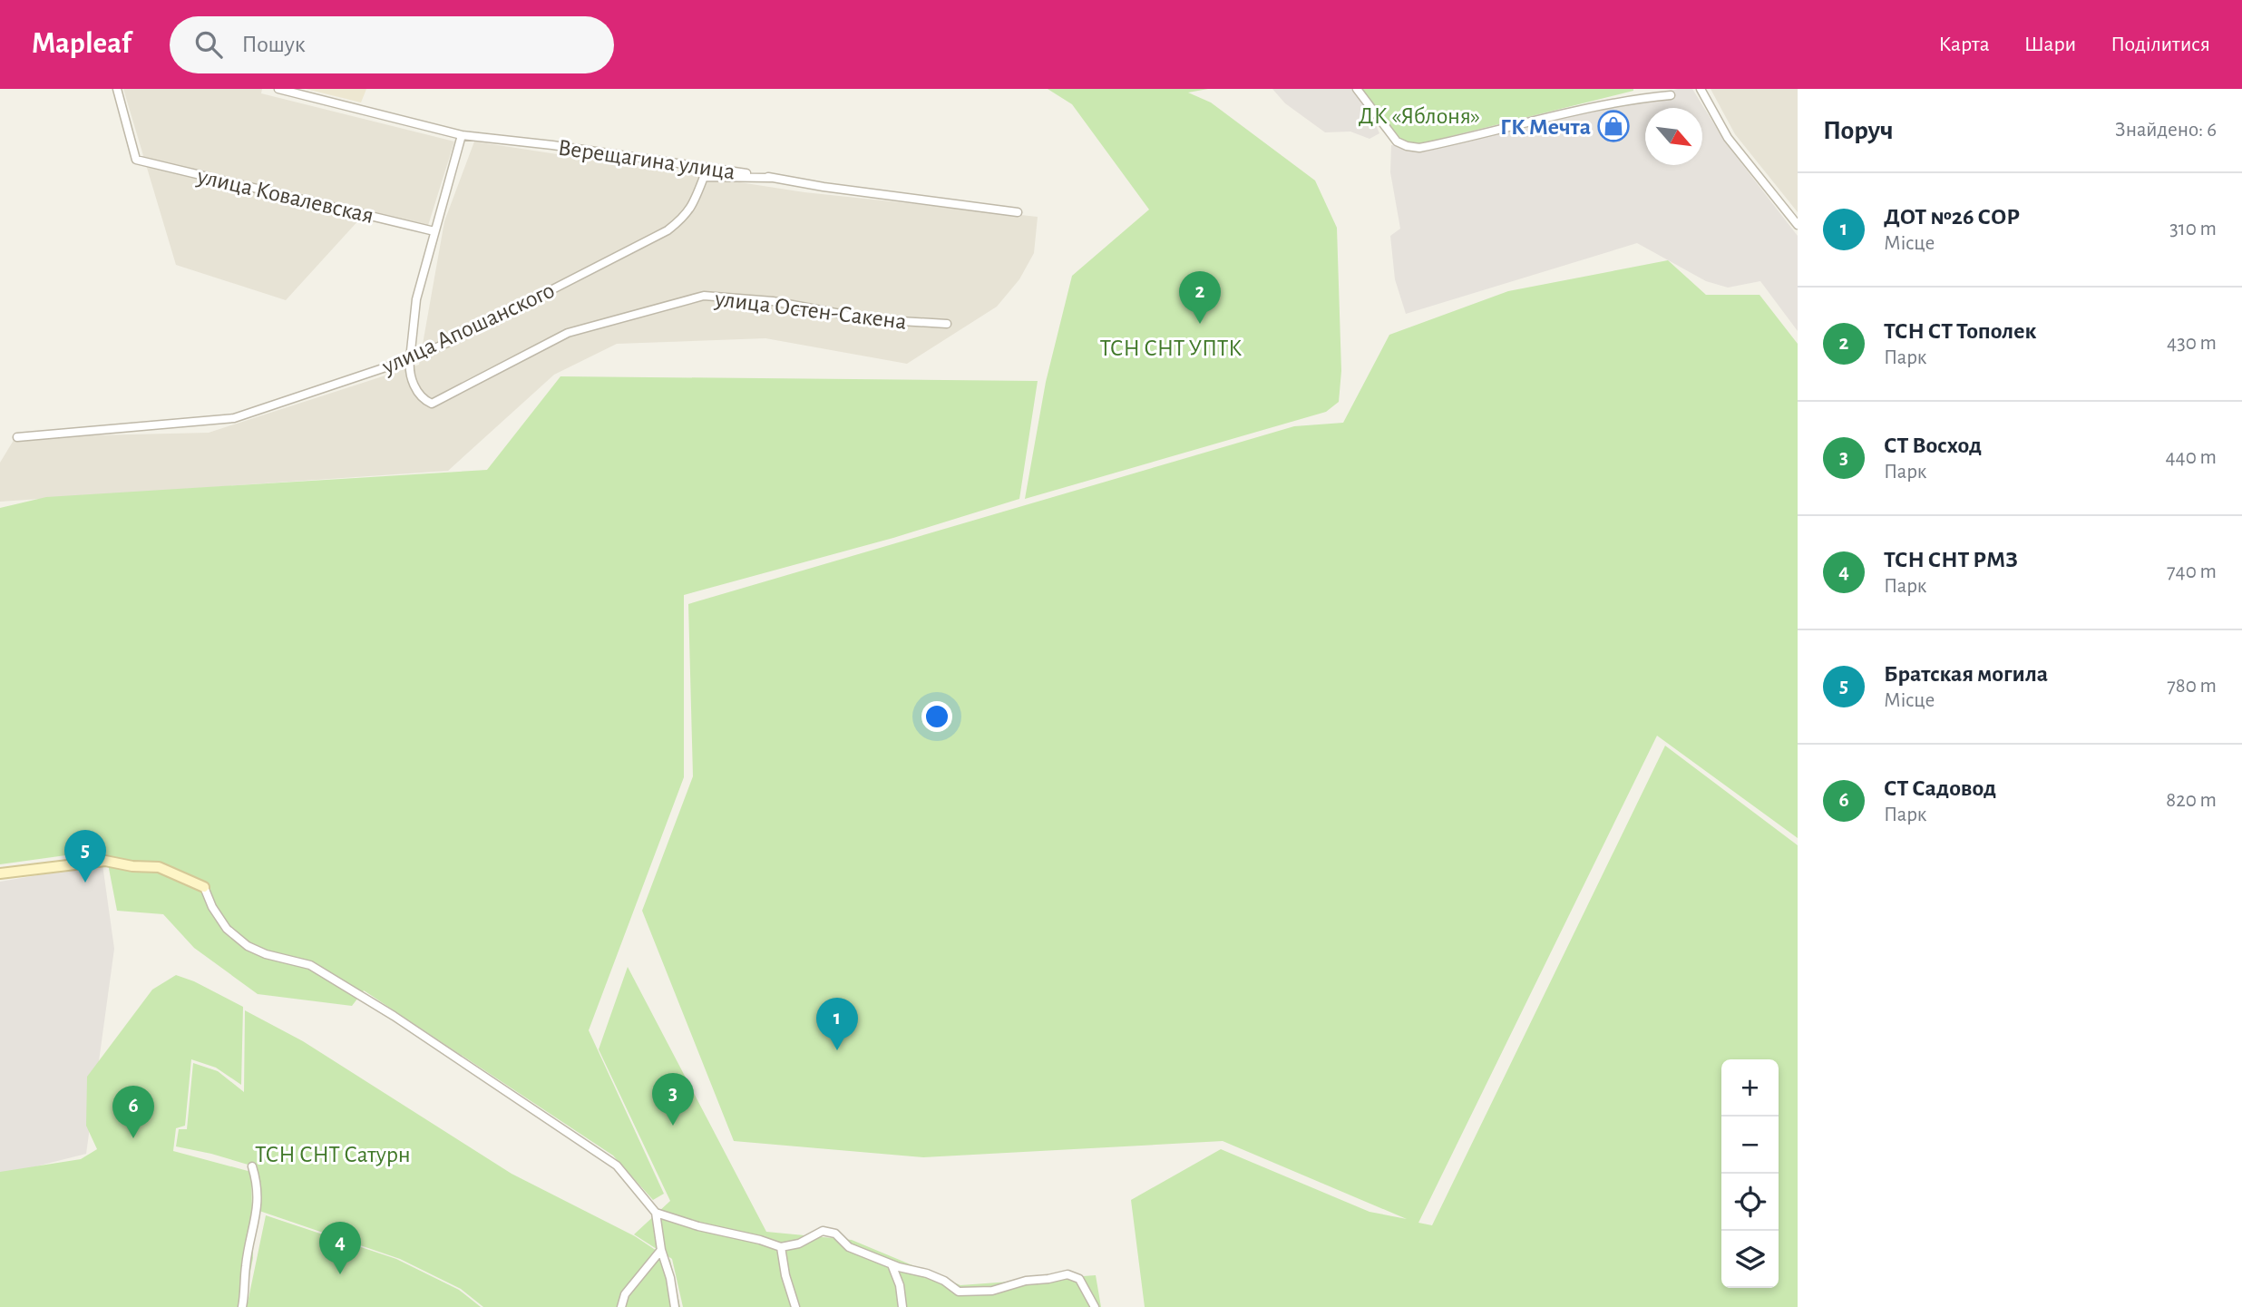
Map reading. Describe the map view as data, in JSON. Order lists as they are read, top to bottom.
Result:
{
  "streets": {
    "street": [
      "Верещагина улица",
      "улица Ковалевская",
      "улица Остен-Сакена",
      "улица Апошанского"
    ]
  },
  "crossings": [
    ["Верещагина улица", "улица Апошанского"],
    ["улица Остен-Сакена", "улица Апошанского"]
  ],
  "parks": ["ДК «Яблоня»", "ТСН СНТ УПТК", "ТСН СНТ Сатурн"],
  "places": {
    "shop": ["ГК Мечта"]
  },
  "north": "bottom right",
  "page": {
    "header": "Mapleaf",
    "search": "Пошук",
    "nav": ["Карта", "Шари", "Поділитися"],
    "heading": ["Поруч", "Знайдено: 6"],
    "list": [
      {
        "mark": "1",
        "name": "ДОТ №26 СОР",
        "note": "Місце",
        "value": "310 m"
      },
      {
        "mark": "2",
        "name": "ТСН СТ Тополек",
        "note": "Парк",
        "value": "430 m"
      },
      {
        "mark": "3",
        "name": "СТ Восход",
        "note": "Парк",
        "value": "440 m"
      },
      {
        "mark": "4",
        "name": "ТСН СНТ РМЗ",
        "note": "Парк",
        "value": "740 m"
      },
      {
        "mark": "5",
        "name": "Братская могила",
        "note": "Місце",
        "value": "780 m"
      },
      {
        "mark": "6",
        "name": "СТ Садовод",
        "note": "Парк",
        "value": "820 m"
      }
    ],
    "pins": [
      "2",
      "5",
      "1",
      "3",
      "6",
      "4"
    ],
    "map_buttons": ["+", "−"]
  }
}
